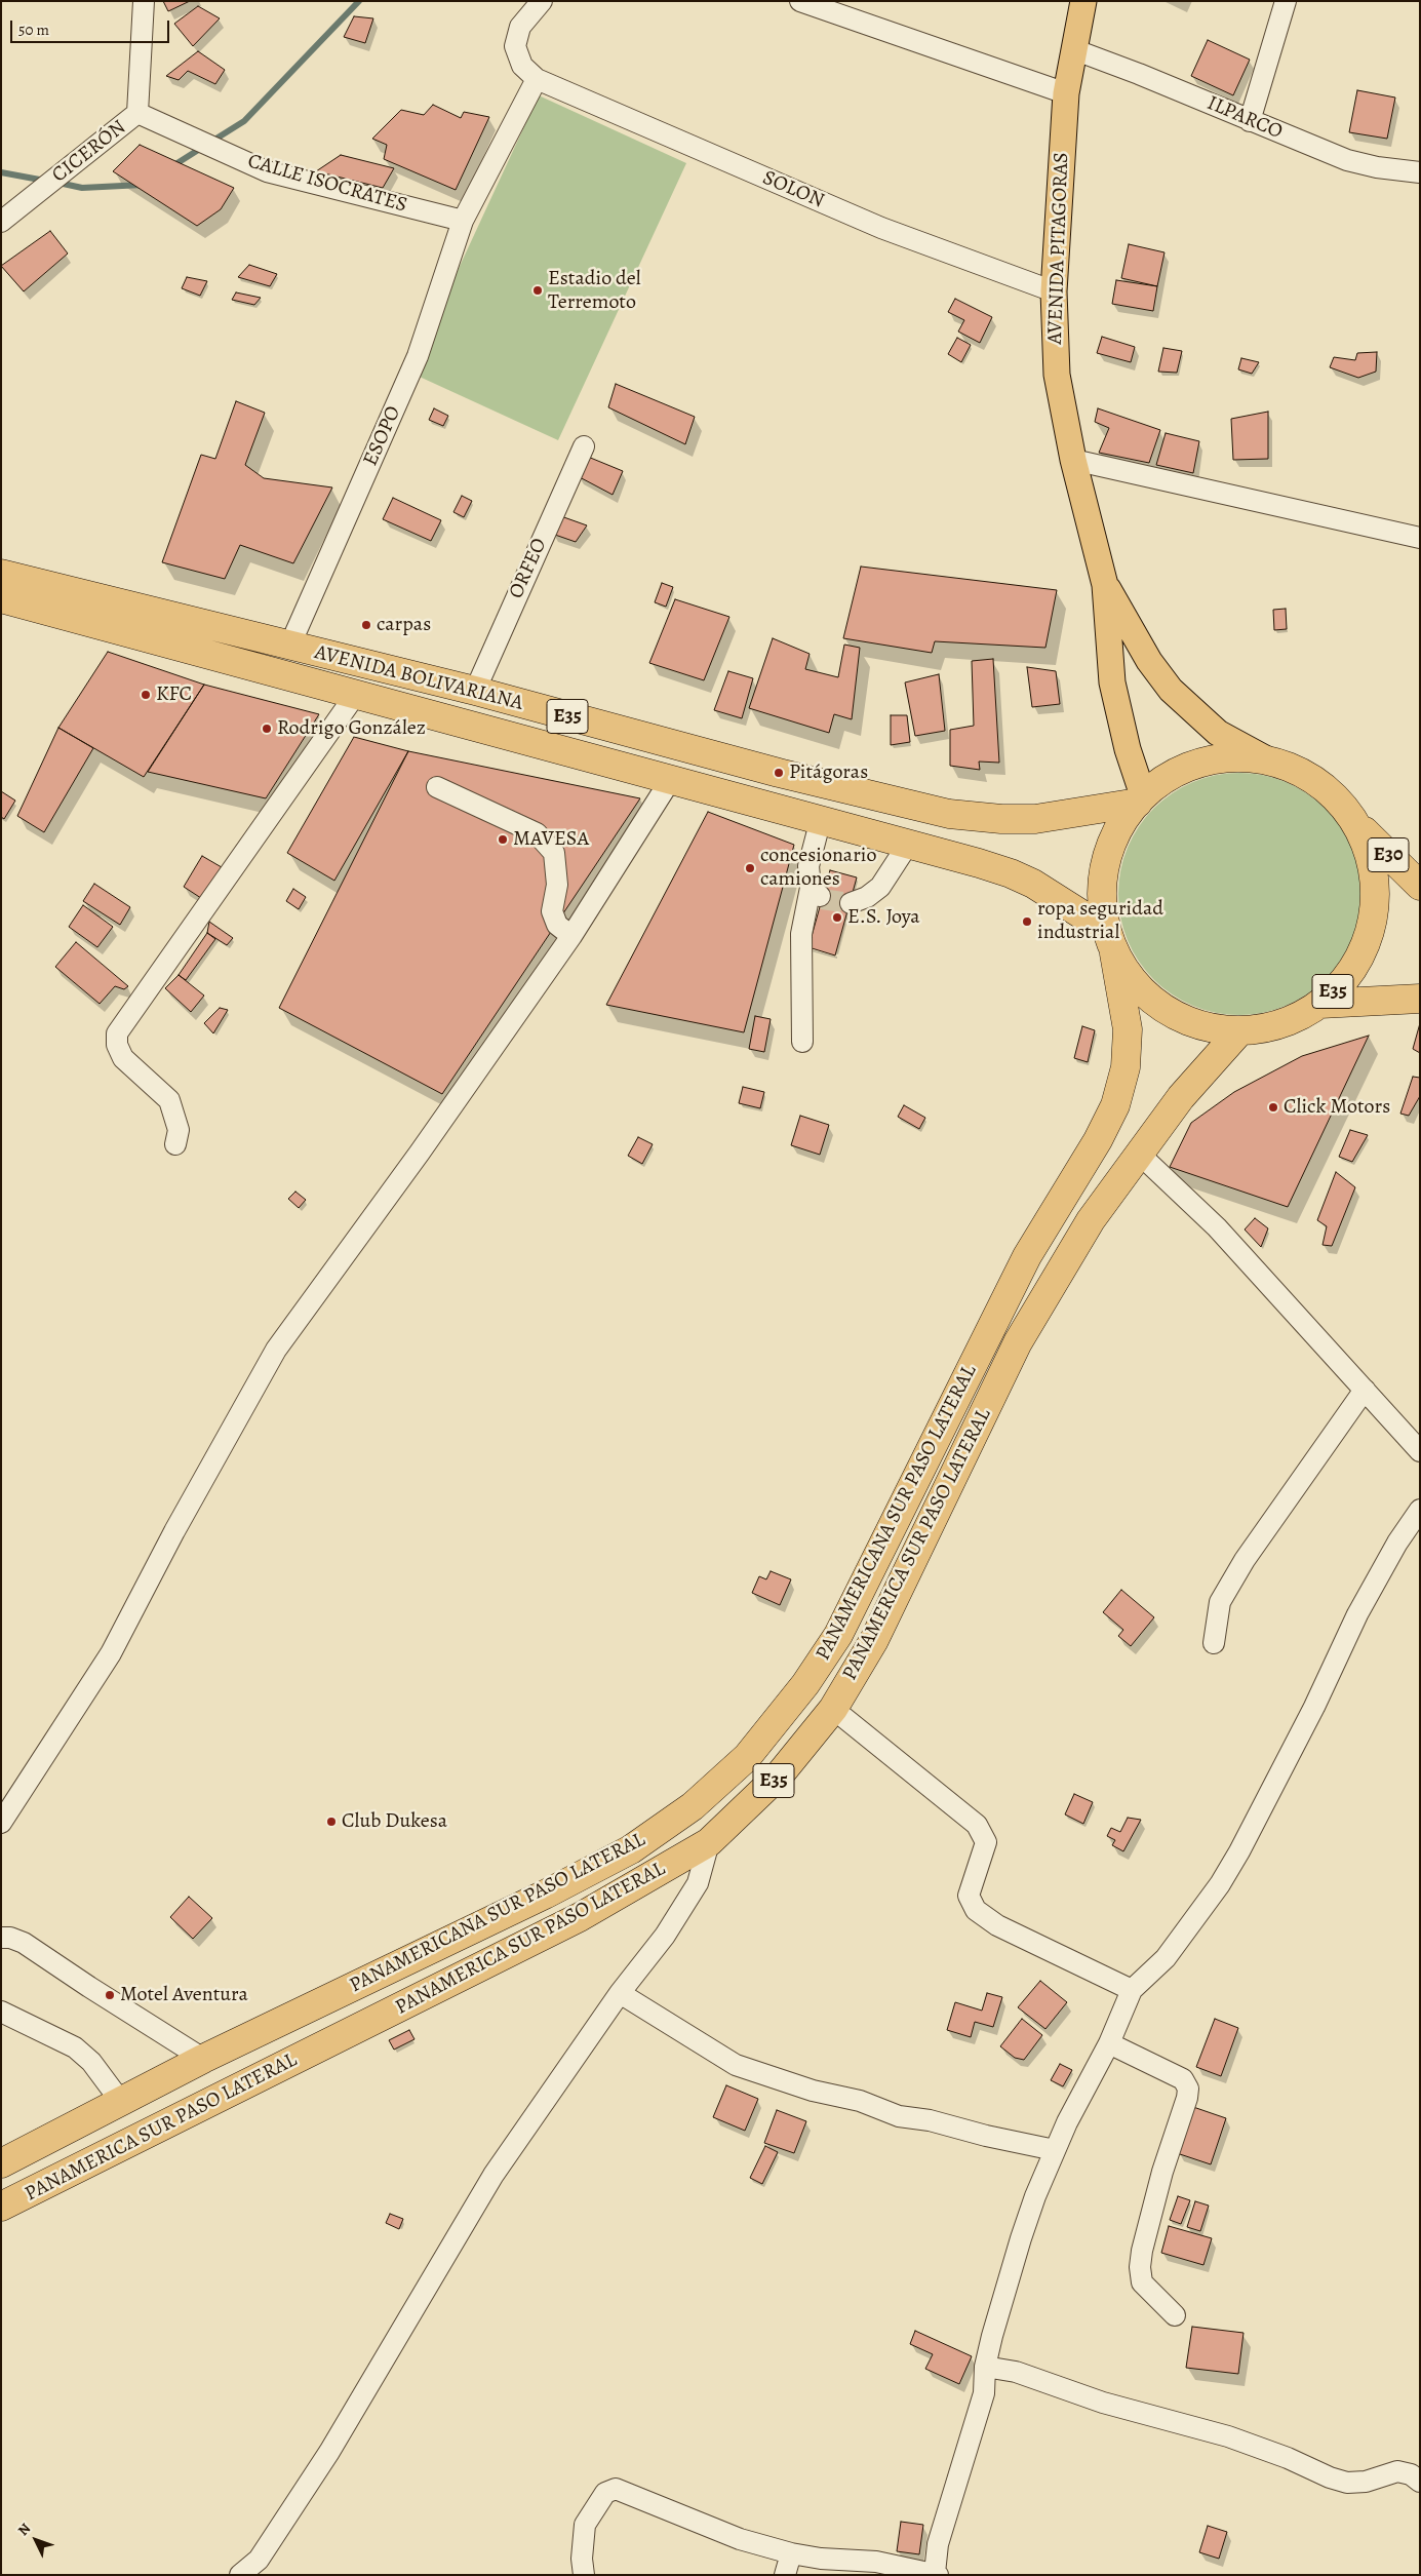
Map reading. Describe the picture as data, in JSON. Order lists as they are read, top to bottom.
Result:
{
  "streets": {
    "highway": [
      "AVENIDA BOLIVARIANA",
      "E35",
      "E30",
      "PANAMERICANA SUR PASO LATERAL",
      "PANAMERICA SUR PASO LATERAL"
    ],
    "main road": ["AVENIDA PITAGORAS"],
    "street": [
      "ILPARCO",
      "CICERÓN",
      "CALLE ISOCRATES",
      "SOLON",
      "ESOPO",
      "ORFEO"
    ]
  },
  "crossings": [
    ["ILPARCO", "AVENIDA PITAGORAS"],
    ["CICERÓN", "CALLE ISOCRATES"],
    ["CALLE ISOCRATES", "ESOPO"],
    ["SOLON", "AVENIDA PITAGORAS"],
    ["SOLON", "ESOPO"],
    ["AVENIDA PITAGORAS", "AVENIDA BOLIVARIANA"],
    ["AVENIDA PITAGORAS", "E35"],
    ["ESOPO", "AVENIDA BOLIVARIANA"],
    ["ORFEO", "AVENIDA BOLIVARIANA"],
    ["AVENIDA BOLIVARIANA", "E35"],
    ["AVENIDA BOLIVARIANA", "PANAMERICANA SUR PASO LATERAL"],
    ["E35", "E30"],
    ["E35", "PANAMERICANA SUR PASO LATERAL"],
    ["E35", "PANAMERICA SUR PASO LATERAL"]
  ],
  "places": [
    "Estadio del Terremoto",
    "carpas",
    "KFC",
    "Rodrigo González",
    "Pitágoras",
    "MAVESA",
    "concesionario camiones",
    "E.S. Joya",
    "ropa seguridad industrial",
    "Click Motors",
    "Club Dukesa",
    "Motel Aventura"
  ],
  "scale_bar": "50 m",
  "north": "top left"
}
